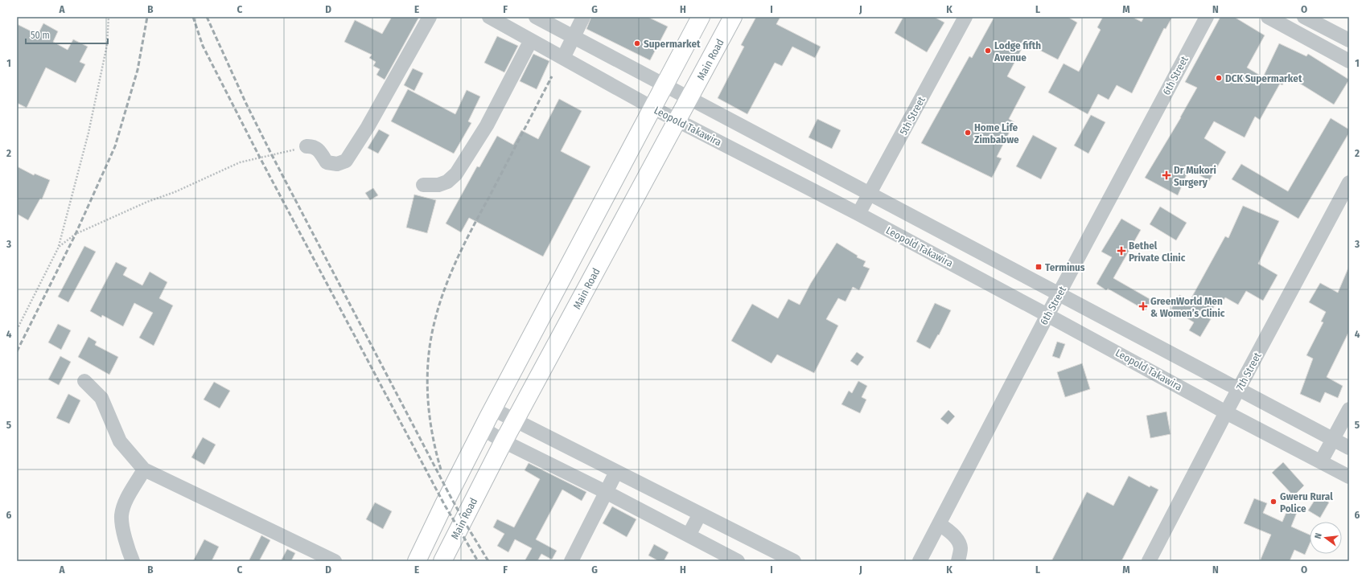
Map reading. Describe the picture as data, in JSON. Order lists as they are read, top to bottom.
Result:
{
  "streets": {
    "main road": ["Main Road"],
    "street": [
      "6th Street",
      "5th Street",
      "Leopold Takawira",
      "7th Street"
    ]
  },
  "crossings": [
    ["Main Road", "Leopold Takawira"],
    ["6th Street", "Leopold Takawira"],
    ["5th Street", "Leopold Takawira"],
    ["Leopold Takawira", "7th Street"]
  ],
  "places": {
    "other": [
      "Supermarket",
      "Lodge fifth Avenue",
      "DCK Supermarket",
      "Home Life Zimbabwe",
      "Gweru Rural Police"
    ],
    "health": ["Dr Mukori Surgery", "Bethel Private Clinic", "GreenWorld Men & Women’s Clinic"],
    "transit": ["Terminus"]
  },
  "scale_bar": "50 m",
  "north": "left",
  "grid": {
    "columns": [
      "A",
      "B",
      "C",
      "D",
      "E",
      "F",
      "G",
      "H",
      "I",
      "J",
      "K",
      "L",
      "M",
      "N",
      "O"
    ],
    "rows": [
      "1",
      "2",
      "3",
      "4",
      "5",
      "6"
    ]
  }
}
